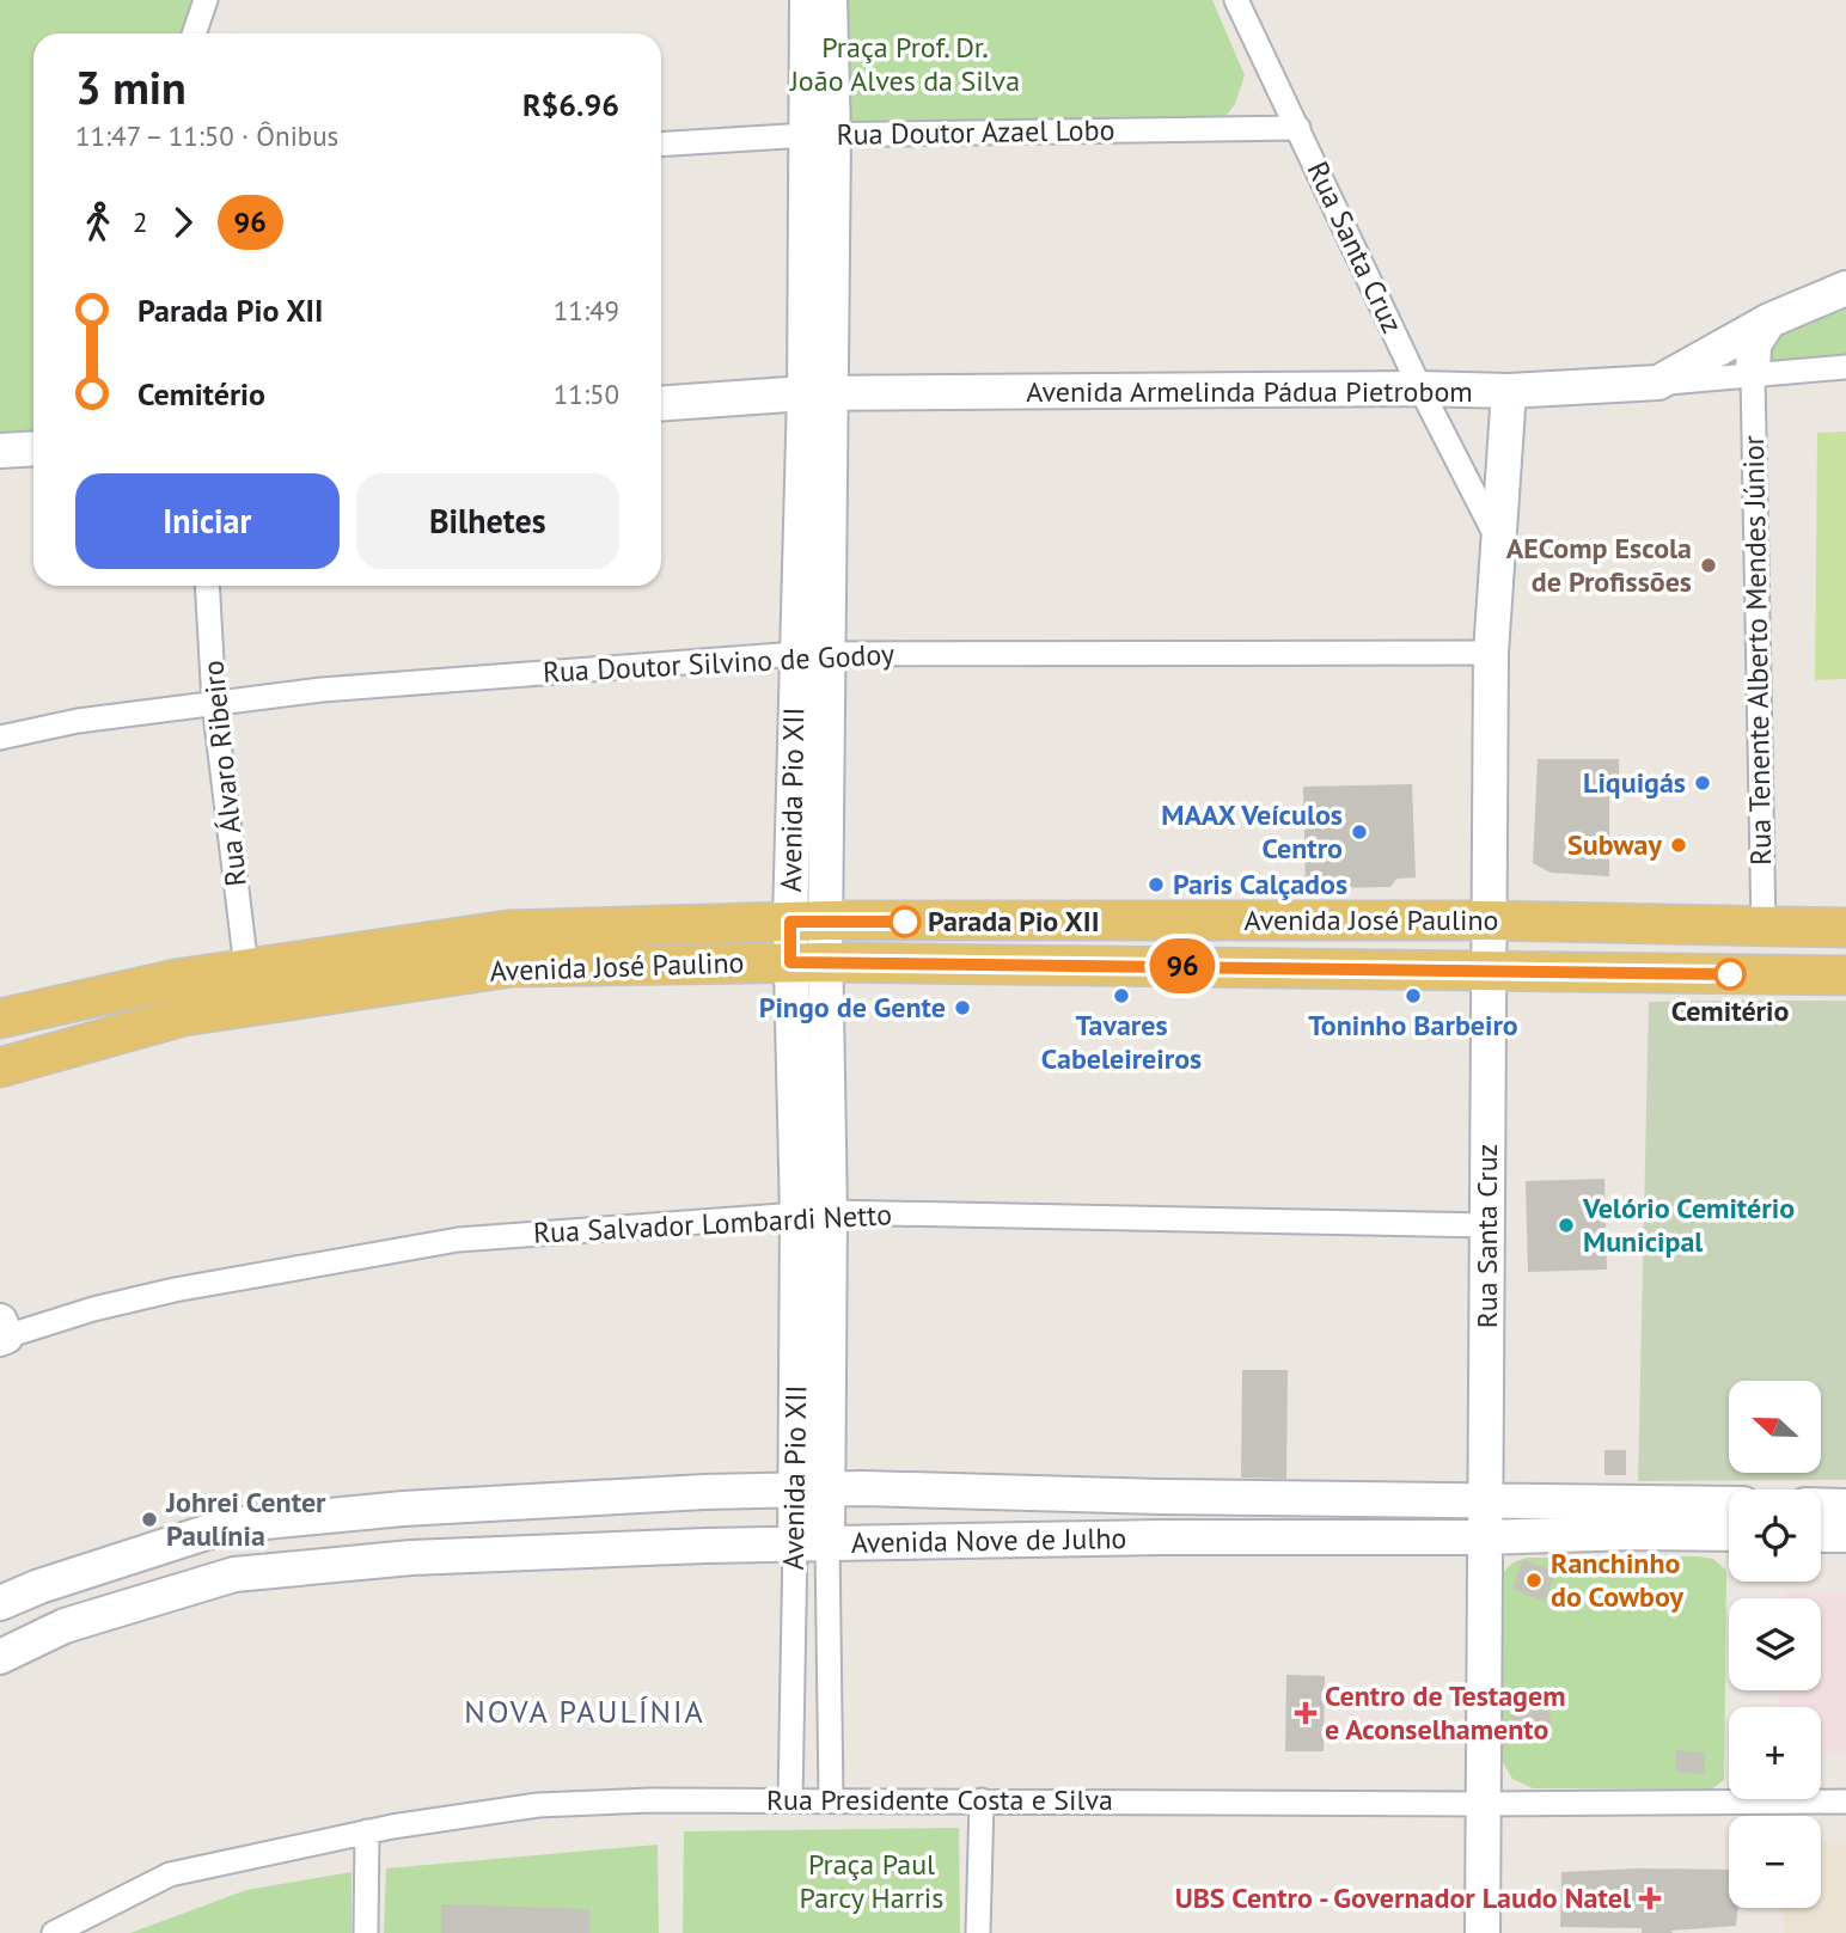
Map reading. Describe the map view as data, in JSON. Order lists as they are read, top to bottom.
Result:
{
  "streets": {
    "main road": ["Avenida José Paulino"],
    "street": [
      "Rua Doutor Azael Lobo",
      "Rua Santa Cruz",
      "Avenida Armelinda Pádua Pietrobom",
      "Rua Tenente Alberto Mendes Júnior",
      "Rua Doutor Silvino de Godoy",
      "Rua Álvaro Ribeiro",
      "Avenida Pio XII",
      "Rua Salvador Lombardi Netto",
      "Avenida Nove de Julho",
      "Rua Presidente Costa e Silva"
    ]
  },
  "crossings": [
    ["Rua Doutor Azael Lobo", "Rua Santa Cruz"],
    ["Rua Doutor Azael Lobo", "Avenida Pio XII"],
    ["Rua Santa Cruz", "Avenida Armelinda Pádua Pietrobom"],
    ["Rua Santa Cruz", "Rua Doutor Silvino de Godoy"],
    ["Rua Santa Cruz", "Avenida José Paulino"],
    ["Rua Santa Cruz", "Rua Salvador Lombardi Netto"],
    ["Rua Santa Cruz", "Avenida Nove de Julho"],
    ["Rua Santa Cruz", "Rua Presidente Costa e Silva"],
    ["Avenida Armelinda Pádua Pietrobom", "Rua Tenente Alberto Mendes Júnior"],
    ["Avenida Armelinda Pádua Pietrobom", "Avenida Pio XII"],
    ["Rua Tenente Alberto Mendes Júnior", "Avenida José Paulino"],
    ["Rua Doutor Silvino de Godoy", "Rua Álvaro Ribeiro"],
    ["Rua Doutor Silvino de Godoy", "Avenida Pio XII"],
    ["Rua Álvaro Ribeiro", "Avenida José Paulino"],
    ["Avenida Pio XII", "Avenida José Paulino"],
    ["Avenida Pio XII", "Rua Salvador Lombardi Netto"],
    ["Avenida Pio XII", "Avenida Nove de Julho"],
    ["Avenida Pio XII", "Rua Presidente Costa e Silva"]
  ],
  "districts": ["NOVA PAULÍNIA"],
  "parks": ["Praça Prof. Dr. João Alves da Silva", "Praça Paul Parcy Harris"],
  "places": {
    "other": [
      "AEComp Escola de Profissões",
      "Liquigás",
      "MAAX Veículos Centro",
      "Subway",
      "Paris Calçados",
      "Parada Pio XII",
      "Cemitério",
      "Tavares Cabeleireiros",
      "Toninho Barbeiro",
      "Pingo de Gente",
      "Velório Cemitério Municipal",
      "Johrei Center Paulínia",
      "Ranchinho do Cowboy"
    ],
    "health": ["Centro de Testagem e Aconselhamento", "UBS Centro - Governador Laudo Natel"]
  },
  "lines": ["bus line 96"],
  "north": "left",
  "page": {
    "on_map": "96",
    "heading": ["3 min", "11:47 – 11:50 · Ônibus", "R$6.96"],
    "legs": ["2", "96"],
    "list": [
      {
        "name": "Parada Pio XII",
        "value": "11:49"
      },
      {
        "name": "Cemitério",
        "value": "11:50"
      }
    ],
    "buttons": ["Iniciar", "Bilhetes"],
    "map_buttons": ["+", "−"]
  }
}
